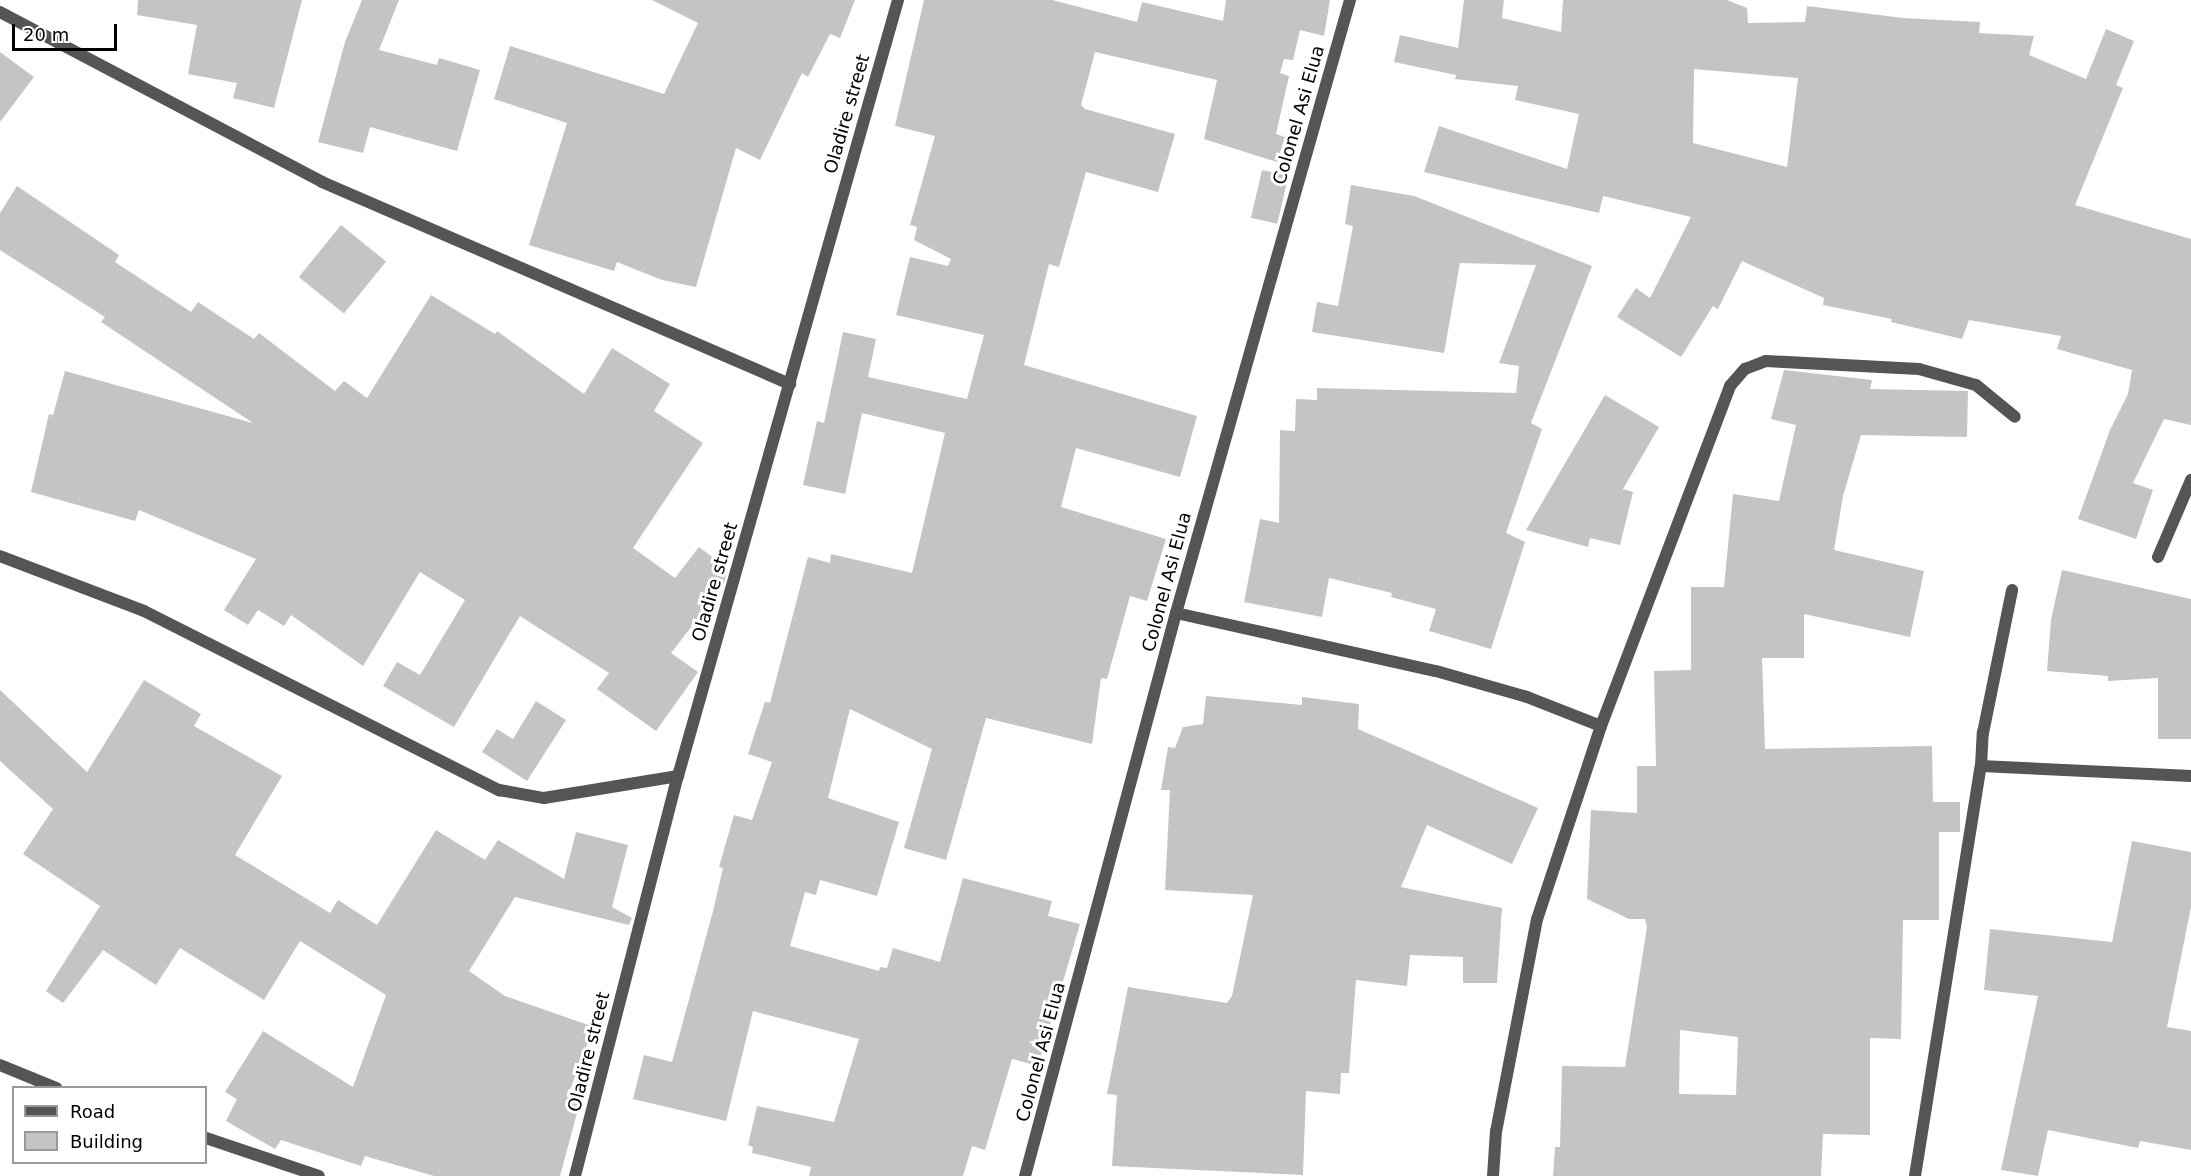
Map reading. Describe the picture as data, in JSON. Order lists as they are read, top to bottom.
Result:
{
  "streets": {
    "street": ["Oladire street", "Colonel Asi Elua"]
  },
  "legend": ["Road", "Building"],
  "scale_bar": "20 m"
}
